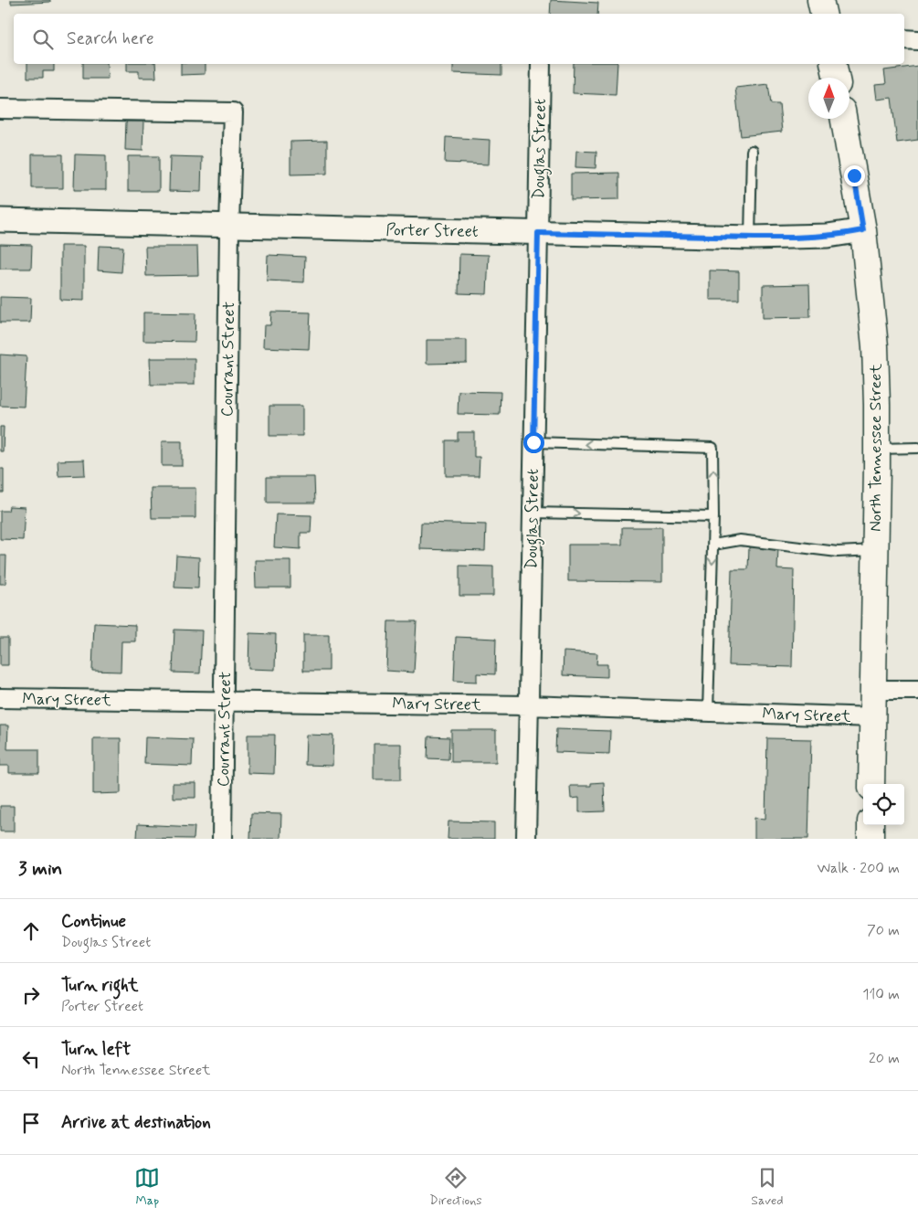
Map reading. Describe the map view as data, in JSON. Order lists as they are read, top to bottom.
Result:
{
  "streets": {
    "main road": ["North Tennessee Street"],
    "street": [
      "Douglas Street",
      "Porter Street",
      "Courrant Street",
      "Mary Street"
    ]
  },
  "crossings": [
    ["Douglas Street", "Porter Street"],
    ["Douglas Street", "Mary Street"],
    ["Porter Street", "Courrant Street"],
    ["Porter Street", "North Tennessee Street"],
    ["Courrant Street", "Mary Street"],
    ["North Tennessee Street", "Mary Street"]
  ],
  "north": "top",
  "page": {
    "search": "Search here",
    "heading": ["3 min", "Walk · 200 m"],
    "list": [
      ["Continue", "Douglas Street", "70 m"],
      ["Turn right", "Porter Street", "110 m"],
      ["Turn left", "North Tennessee Street", "20 m"],
      "Arrive at destination"
    ],
    "nav": ["Map", "Directions", "Saved"]
  }
}
